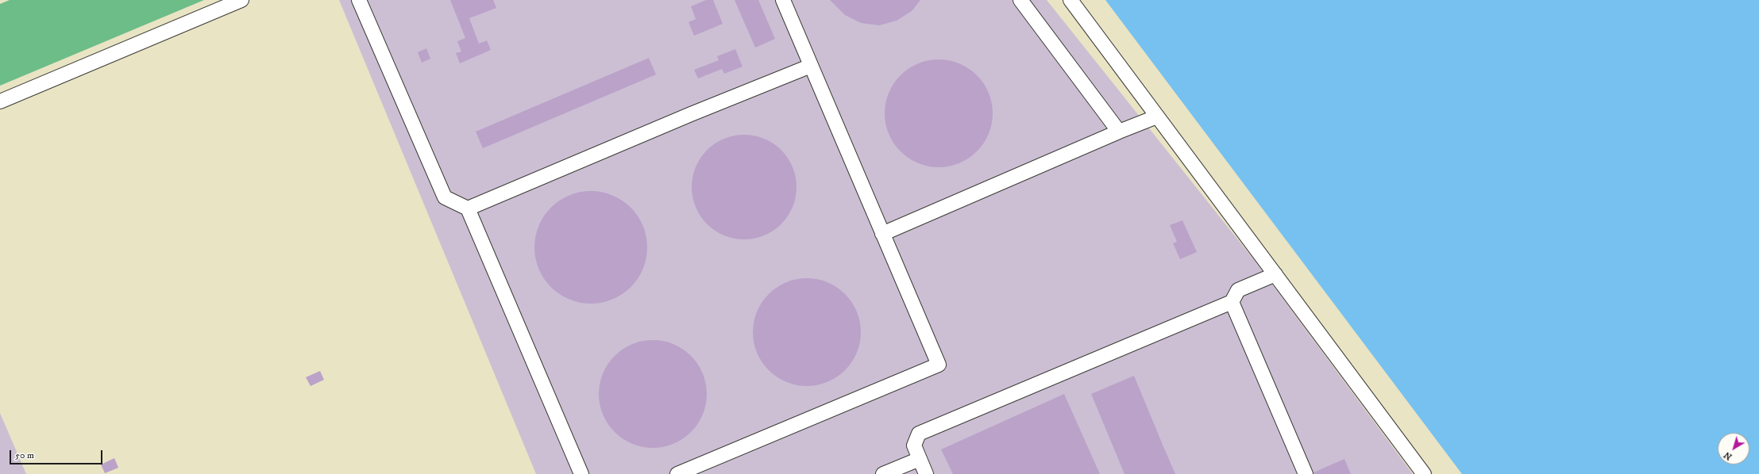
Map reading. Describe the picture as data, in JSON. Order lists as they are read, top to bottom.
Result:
{
  "scale_bar": "50 m",
  "north": "bottom left"
}
